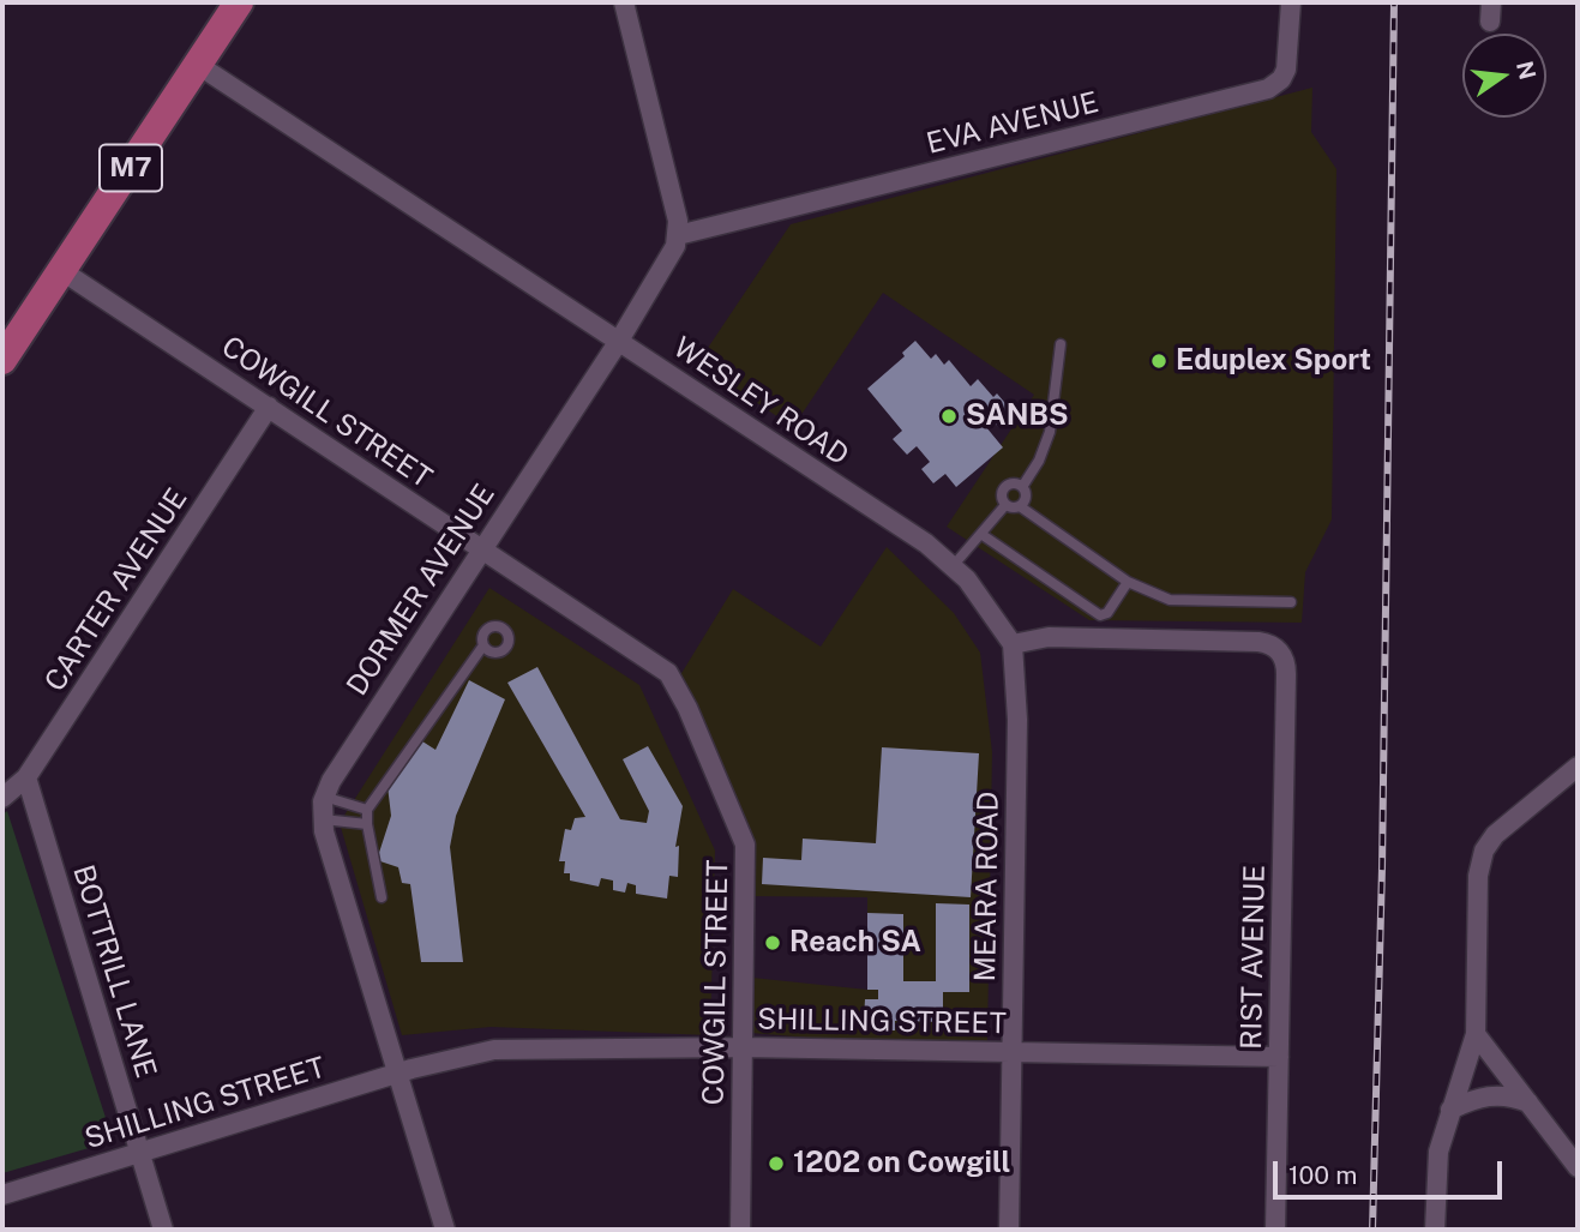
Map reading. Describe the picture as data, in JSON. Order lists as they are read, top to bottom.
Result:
{
  "streets": {
    "main road": ["M7"],
    "street": [
      "EVA AVENUE",
      "WESLEY ROAD",
      "COWGILL STREET",
      "CARTER AVENUE",
      "DORMER AVENUE",
      "MEARA ROAD",
      "RIST AVENUE",
      "BOTTRILL LANE",
      "SHILLING STREET"
    ]
  },
  "crossings": [
    ["EVA AVENUE", "DORMER AVENUE"],
    ["M7", "WESLEY ROAD"],
    ["M7", "COWGILL STREET"],
    ["WESLEY ROAD", "DORMER AVENUE"],
    ["WESLEY ROAD", "MEARA ROAD"],
    ["WESLEY ROAD", "RIST AVENUE"],
    ["COWGILL STREET", "CARTER AVENUE"],
    ["COWGILL STREET", "DORMER AVENUE"],
    ["COWGILL STREET", "SHILLING STREET"],
    ["CARTER AVENUE", "BOTTRILL LANE"],
    ["DORMER AVENUE", "SHILLING STREET"],
    ["MEARA ROAD", "RIST AVENUE"],
    ["MEARA ROAD", "SHILLING STREET"],
    ["RIST AVENUE", "SHILLING STREET"],
    ["BOTTRILL LANE", "SHILLING STREET"]
  ],
  "places": [
    "Eduplex Sport",
    "SANBS",
    "Reach SA",
    "1202 on Cowgill"
  ],
  "scale_bar": "100 m",
  "north": "right"
}
